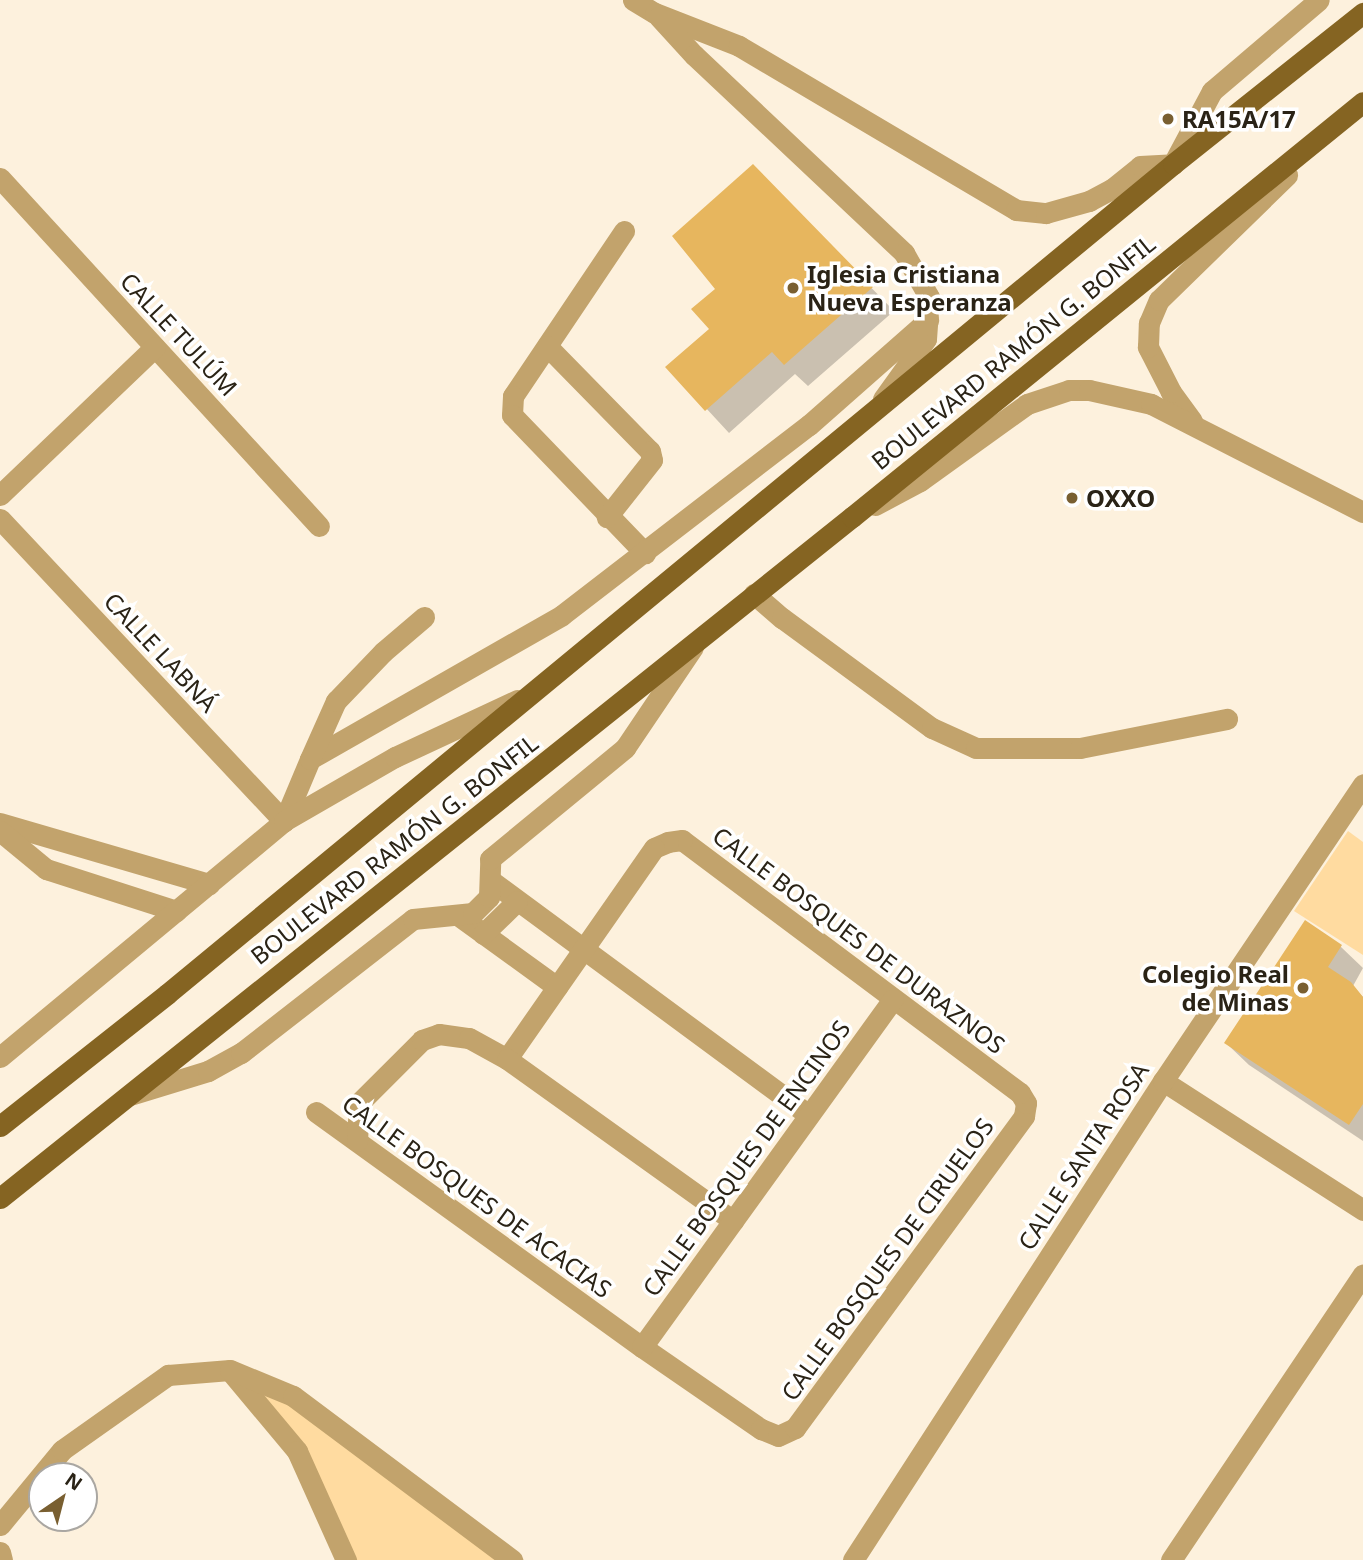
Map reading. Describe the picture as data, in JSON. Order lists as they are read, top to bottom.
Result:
{
  "streets": {
    "main road": ["BOULEVARD RAMÓN G. BONFIL"],
    "street": [
      "CALLE TULÚM",
      "CALLE LABNÁ",
      "CALLE BOSQUES DE DURAZNOS",
      "CALLE SANTA ROSA",
      "CALLE BOSQUES DE ENCINOS",
      "CALLE BOSQUES DE ACACIAS",
      "CALLE BOSQUES DE CIRUELOS"
    ]
  },
  "crossings": [
    ["BOULEVARD RAMÓN G. BONFIL", "CALLE LABNÁ"],
    ["CALLE BOSQUES DE DURAZNOS", "CALLE BOSQUES DE ENCINOS"],
    ["CALLE BOSQUES DE DURAZNOS", "CALLE BOSQUES DE CIRUELOS"],
    ["CALLE BOSQUES DE ENCINOS", "CALLE BOSQUES DE ACACIAS"],
    ["CALLE BOSQUES DE ACACIAS", "CALLE BOSQUES DE CIRUELOS"]
  ],
  "places": [
    "RA15A/17",
    "Iglesia Cristiana Nueva Esperanza",
    "OXXO",
    "Colegio Real de Minas"
  ],
  "north": "top right"
}
